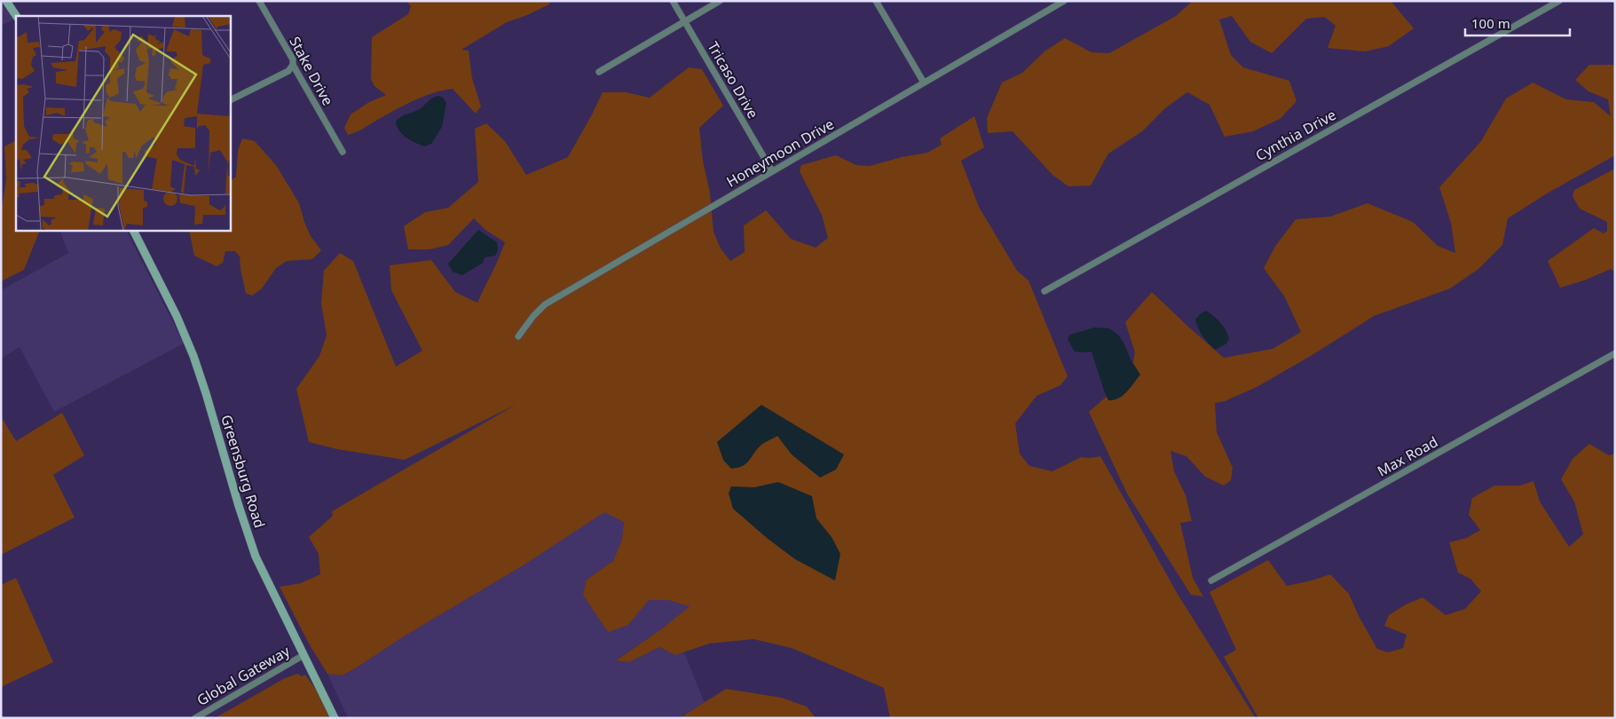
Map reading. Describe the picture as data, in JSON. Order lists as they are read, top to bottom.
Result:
{
  "streets": {
    "main road": ["Greensburg Road"],
    "street": [
      "Stake Drive",
      "Tricaso Drive",
      "Cynthia Drive",
      "Honeymoon Drive",
      "Max Road",
      "Global Gateway"
    ]
  },
  "crossings": [
    ["Tricaso Drive", "Honeymoon Drive"],
    ["Greensburg Road", "Global Gateway"]
  ],
  "scale_bar": "100 m"
}
